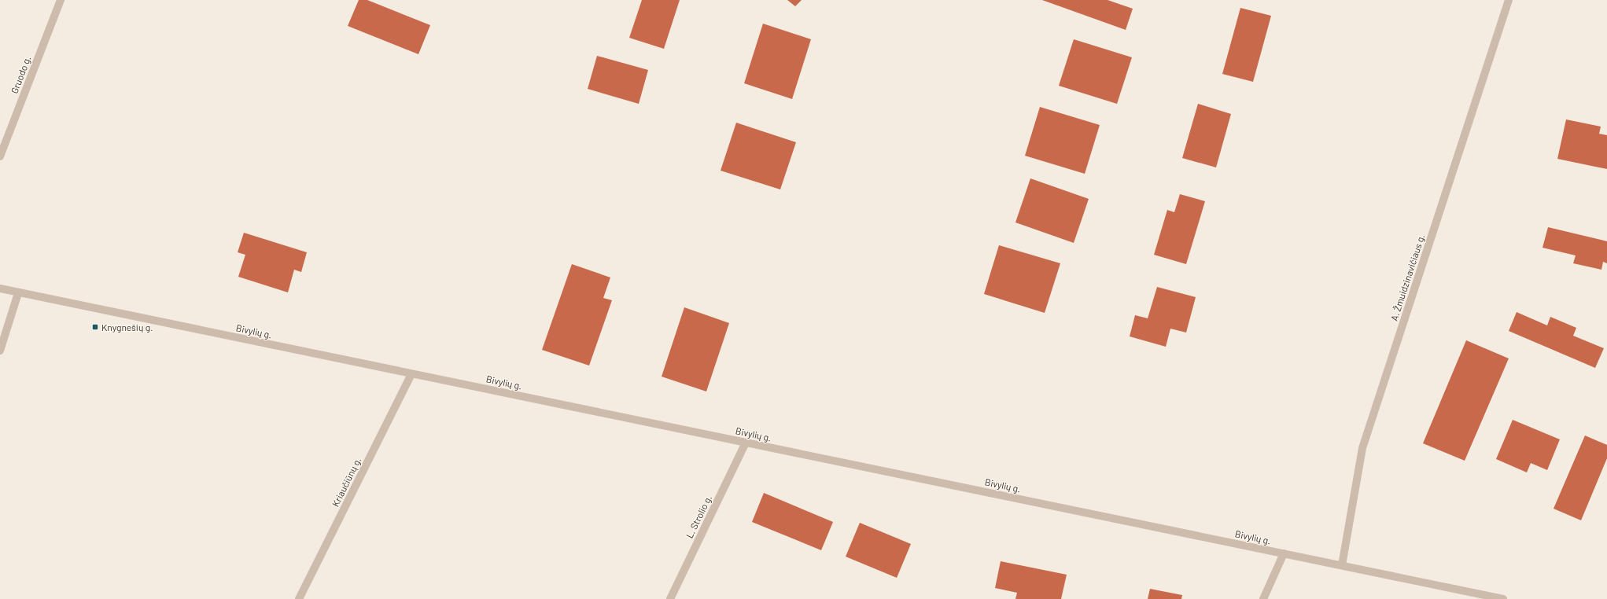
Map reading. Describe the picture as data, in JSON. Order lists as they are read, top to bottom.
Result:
{
  "streets": {
    "street": [
      "Gruodo g.",
      "A. Žmuidzinavičiaus g.",
      "Bivylių g.",
      "Kriaučiūnų g.",
      "L. Strolio g."
    ]
  },
  "crossings": [
    ["A. Žmuidzinavičiaus g.", "Bivylių g."],
    ["Bivylių g.", "Kriaučiūnų g."],
    ["Bivylių g.", "L. Strolio g."]
  ],
  "places": {
    "transit": ["Knygnešių g."]
  }
}
